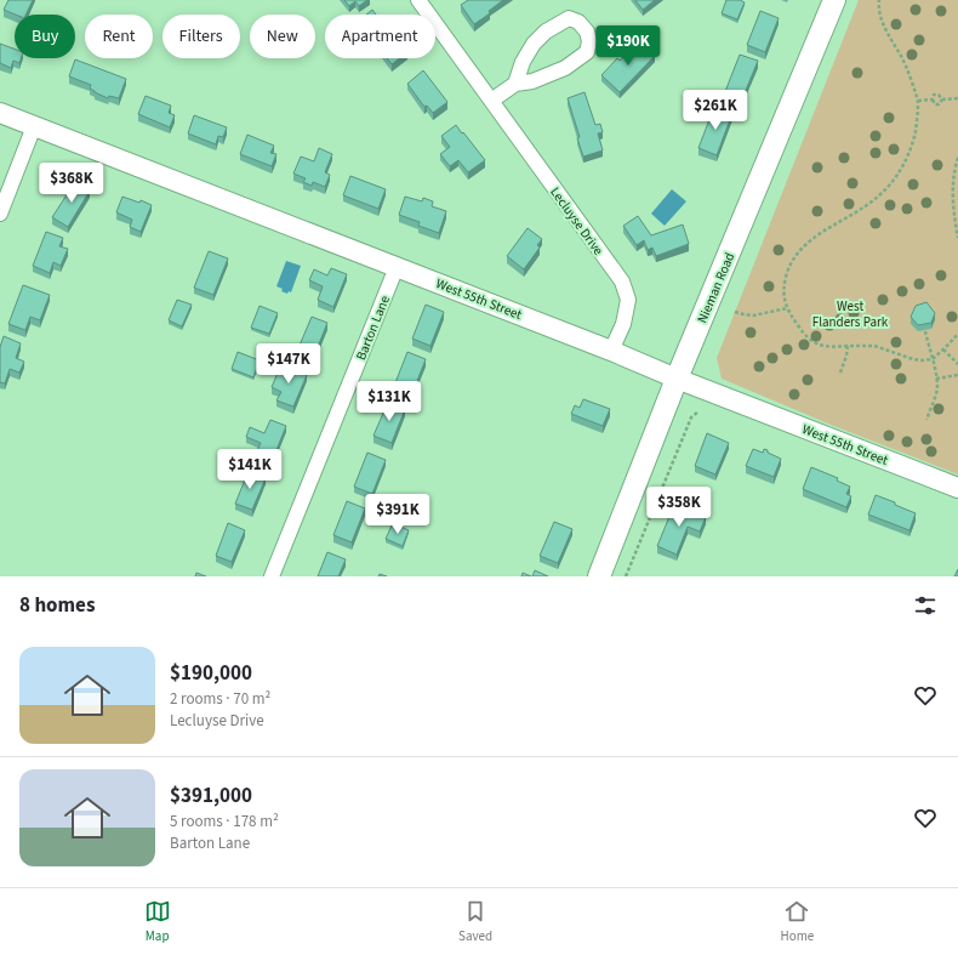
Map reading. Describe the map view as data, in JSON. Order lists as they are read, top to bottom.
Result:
{
  "streets": {
    "main road": ["Nieman Road"],
    "street": ["Lecluyse Drive", "West 55th Street", "Barton Lane"]
  },
  "crossings": [
    ["Lecluyse Drive", "West 55th Street"],
    ["Nieman Road", "West 55th Street"],
    ["West 55th Street", "Barton Lane"]
  ],
  "parks": ["West Flanders Park"],
  "page": {
    "chip": [
      "Buy",
      "Rent",
      "Filters",
      "New",
      "Apartment"
    ],
    "price": [
      "$190K",
      "$261K",
      "$368K",
      "$147K",
      "$131K",
      "$141K",
      "$358K",
      "$391K"
    ],
    "heading": "8 homes",
    "list": [
      {
        "name": "$190,000",
        "note": "2 rooms · 70 m² · Lecluyse Drive"
      },
      {
        "name": "$391,000",
        "note": "5 rooms · 178 m² · Barton Lane"
      }
    ],
    "tabs": ["Map", "Saved", "Home"]
  }
}
